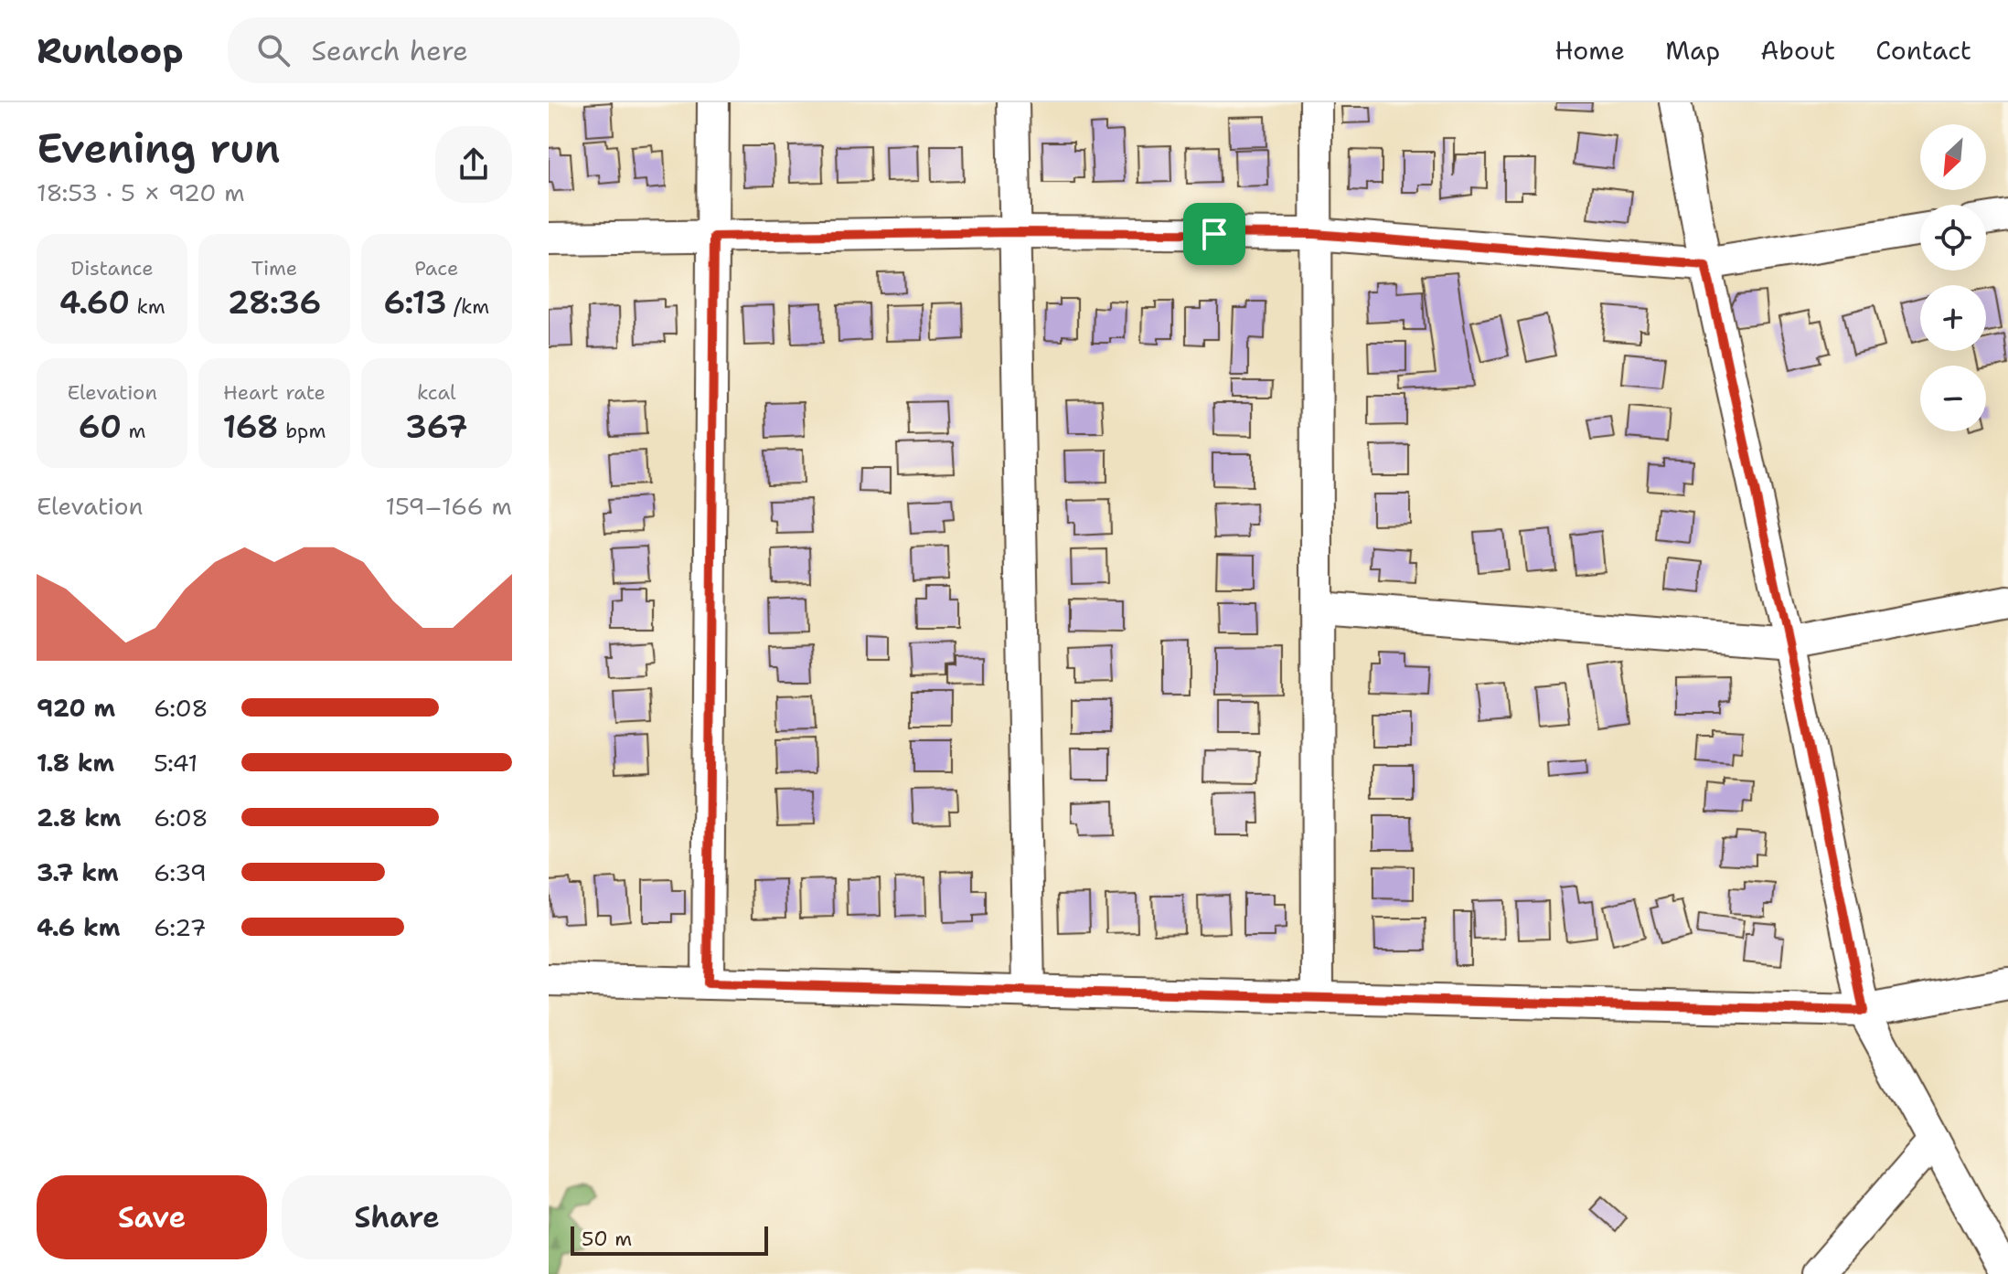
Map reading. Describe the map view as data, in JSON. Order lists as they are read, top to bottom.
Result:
{
  "scale_bar": "50 m",
  "north": "bottom left",
  "page": {
    "header": "Runloop",
    "search": "Search here",
    "nav": [
      "Home",
      "Map",
      "About",
      "Contact"
    ],
    "heading": ["Evening run", "18:53 · 5 × 920 m"],
    "map_buttons": ["+", "−"],
    "stats": [
      ["Distance", "4.60 km"],
      ["Time", "28:36"],
      ["Pace", "6:13 /km"],
      ["Elevation", "60 m"],
      ["Heart rate", "168 bpm"],
      ["kcal", "367"]
    ],
    "chart": ["Elevation", "159–166 m"],
    "list": [
      {
        "name": "920 m",
        "note": "6:08"
      },
      {
        "name": "1.8 km",
        "note": "5:41"
      },
      {
        "name": "2.8 km",
        "note": "6:08"
      },
      {
        "name": "3.7 km",
        "note": "6:39"
      },
      {
        "name": "4.6 km",
        "note": "6:27"
      }
    ],
    "buttons": ["Save", "Share"],
    "scale": "50 m"
  }
}
